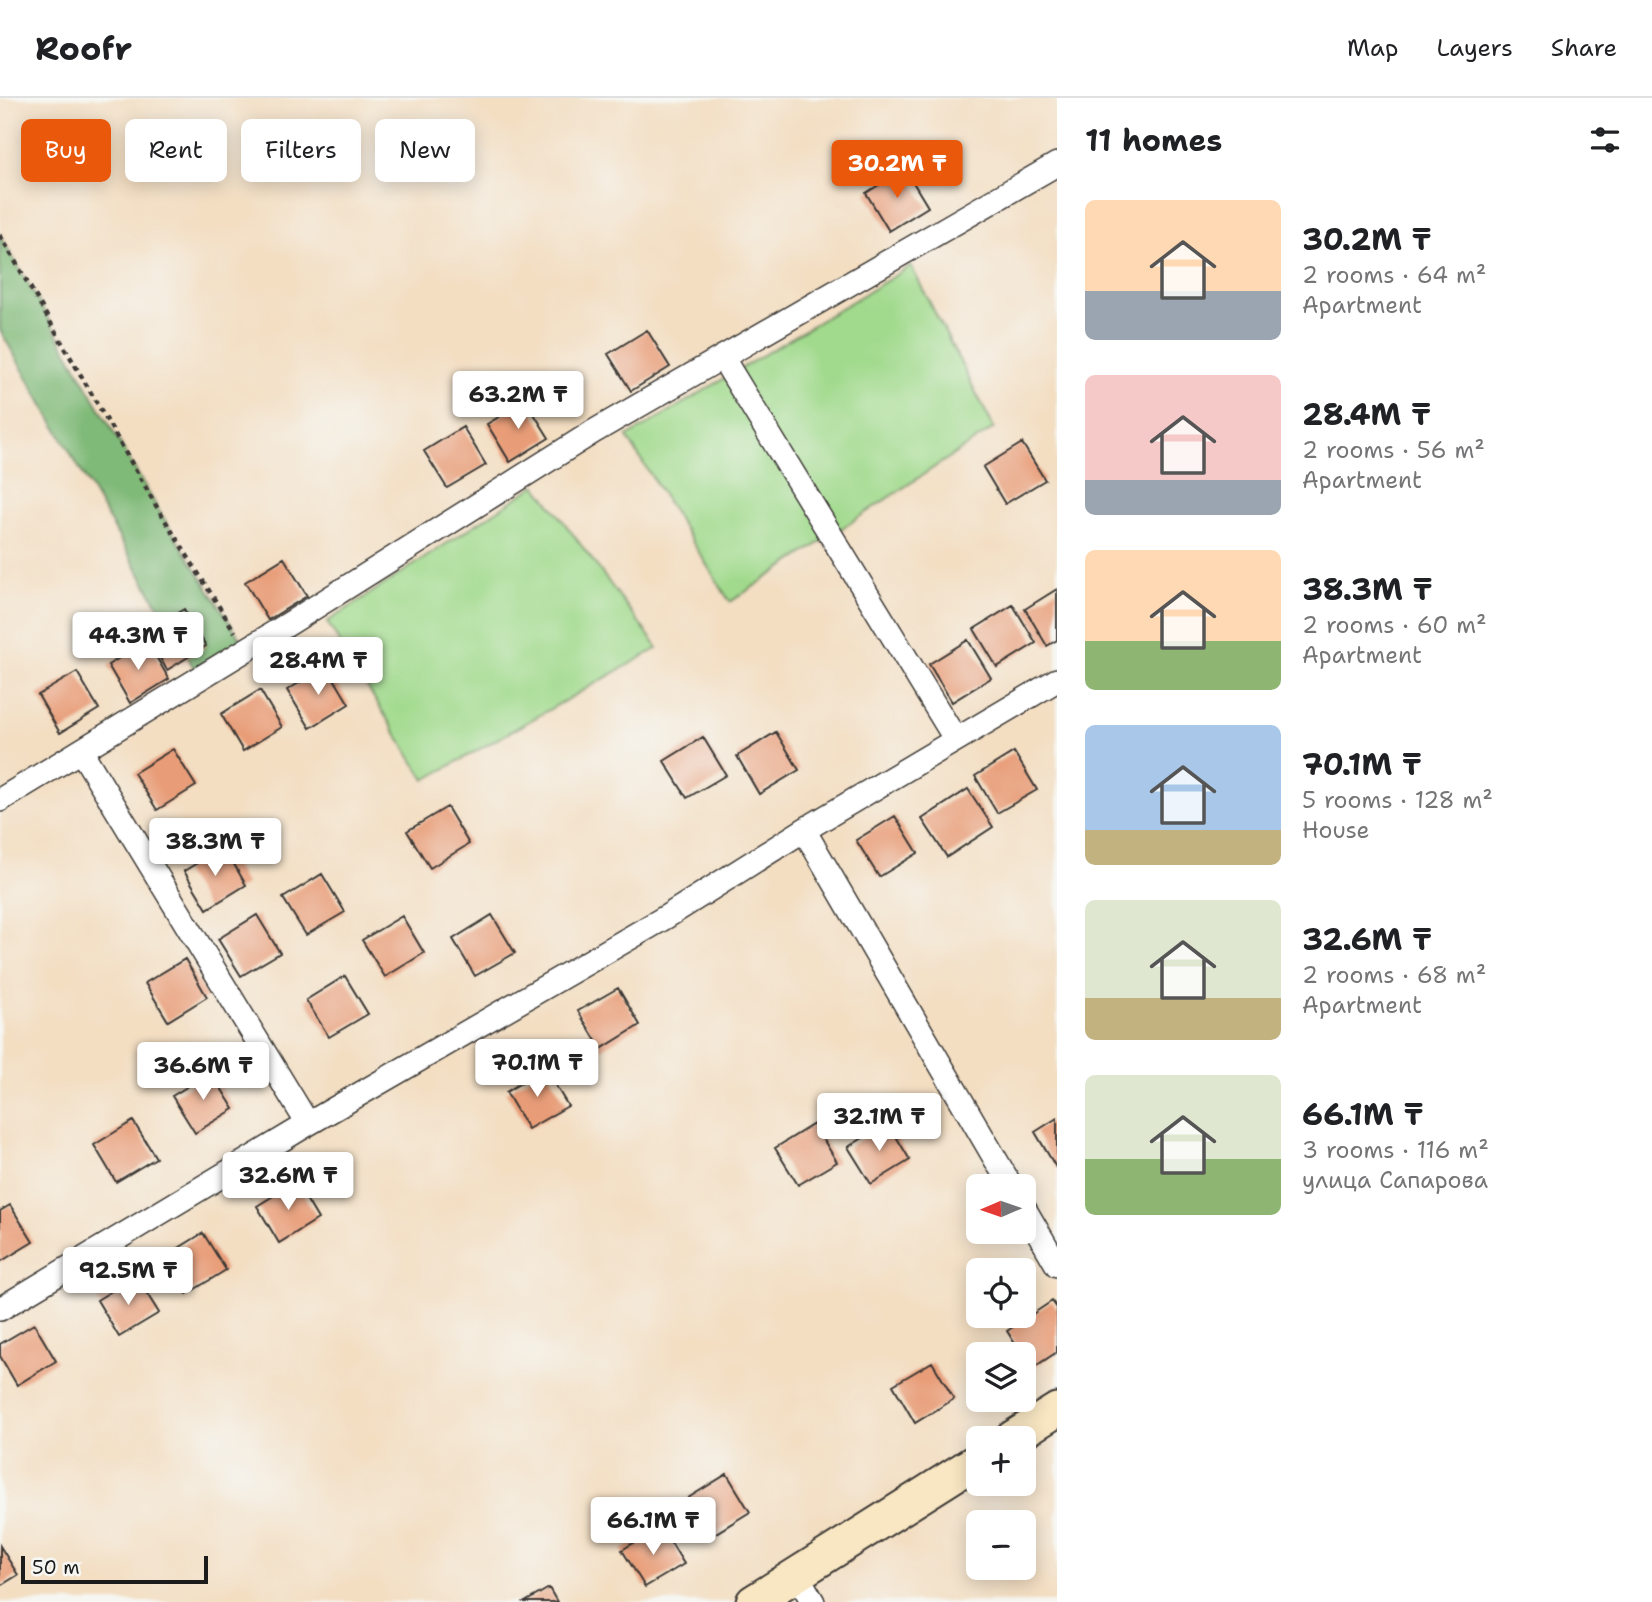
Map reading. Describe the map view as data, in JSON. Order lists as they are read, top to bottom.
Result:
{
  "scale_bar": "50 m",
  "north": "left",
  "page": {
    "header": "Roofr",
    "nav": ["Map", "Layers", "Share"],
    "heading": "11 homes",
    "chip": [
      "Buy",
      "Rent",
      "Filters",
      "New"
    ],
    "price": [
      "30.2M ₸",
      "63.2M ₸",
      "44.3M ₸",
      "28.4M ₸",
      "38.3M ₸",
      "70.1M ₸",
      "36.6M ₸",
      "32.1M ₸",
      "32.6M ₸",
      "92.5M ₸",
      "66.1M ₸"
    ],
    "list": [
      {
        "name": "30.2M ₸",
        "note": "2 rooms · 64 m² · Apartment"
      },
      {
        "name": "28.4M ₸",
        "note": "2 rooms · 56 m² · Apartment"
      },
      {
        "name": "38.3M ₸",
        "note": "2 rooms · 60 m² · Apartment"
      },
      {
        "name": "70.1M ₸",
        "note": "5 rooms · 128 m² · House"
      },
      {
        "name": "32.6M ₸",
        "note": "2 rooms · 68 m² · Apartment"
      },
      {
        "name": "66.1M ₸",
        "note": "3 rooms · 116 m² · улица Сапарова"
      }
    ],
    "map_buttons": ["+", "−"],
    "scale": "50 m"
  }
}
